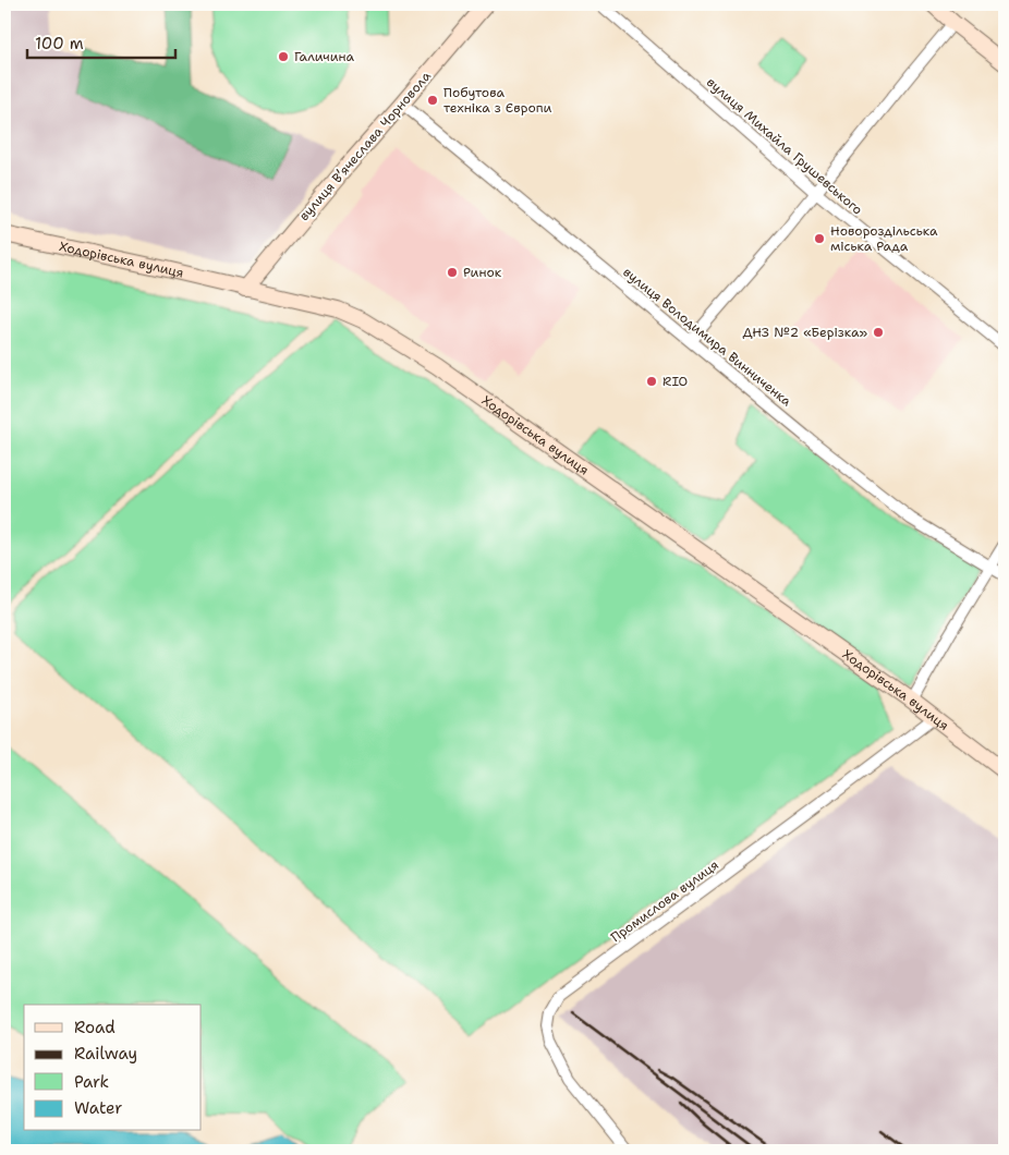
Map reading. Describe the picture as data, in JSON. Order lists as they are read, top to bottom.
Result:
{
  "streets": {
    "main road": ["вулиця Вʼячеслава Чорновола", "Ходорівська вулиця"],
    "street": ["вулиця Михайла Грушевського", "вулиця Володимира Винниченка", "Промислова вулиця"]
  },
  "crossings": [
    ["вулиця Вʼячеслава Чорновола", "Ходорівська вулиця"],
    ["вулиця Вʼячеслава Чорновола", "вулиця Володимира Винниченка"],
    ["Ходорівська вулиця", "Промислова вулиця"]
  ],
  "places": [
    "Галичина",
    "Побутова техніка з Європи",
    "Новороздільська міська Рада",
    "Ринок",
    "ДНЗ №2 «Берізка»",
    "RIO"
  ],
  "legend": [
    "Road",
    "Railway",
    "Park",
    "Water"
  ],
  "scale_bar": "100 m"
}
